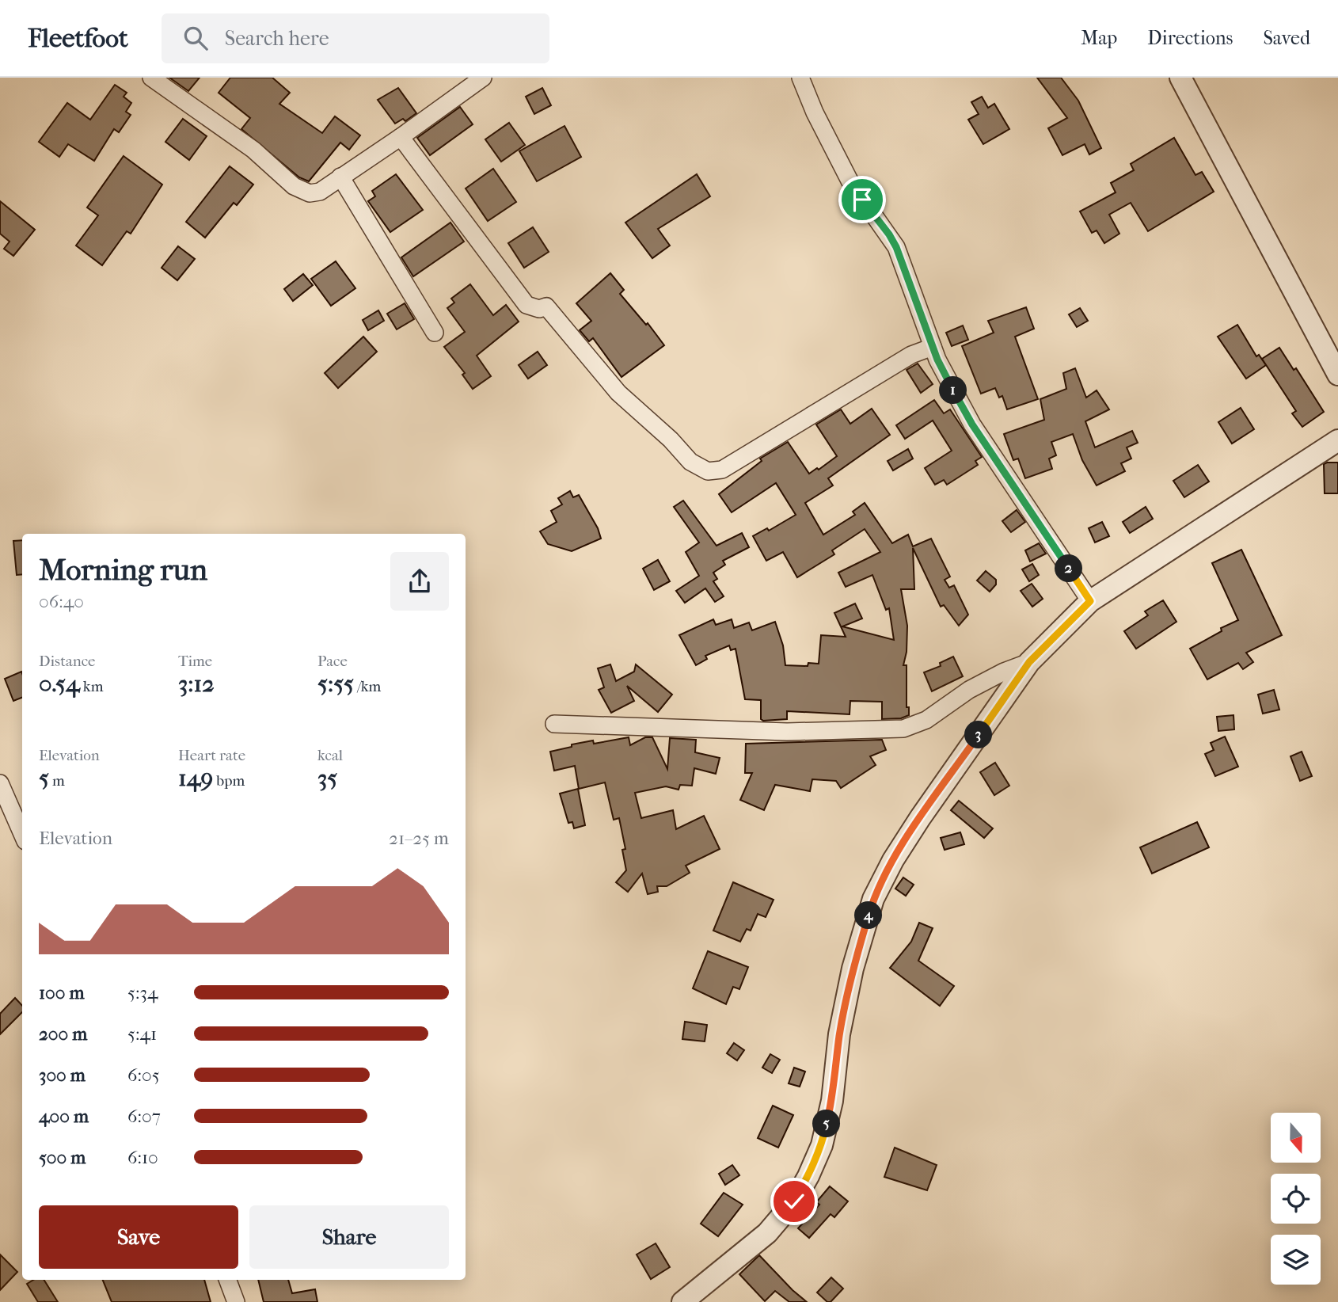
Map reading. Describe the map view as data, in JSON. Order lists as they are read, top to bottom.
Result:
{
  "north": "bottom",
  "page": {
    "header": "Fleetfoot",
    "search": "Search here",
    "nav": ["Map", "Directions", "Saved"],
    "pins": [
      "1",
      "2",
      "3",
      "4",
      "5"
    ],
    "heading": ["Morning run", "06:40"],
    "stats": [
      ["Distance", "0.54 km"],
      ["Time", "3:12"],
      ["Pace", "5:55 /km"],
      ["Elevation", "5 m"],
      ["Heart rate", "149 bpm"],
      ["kcal", "35"]
    ],
    "chart": ["Elevation", "21–25 m"],
    "list": [
      {
        "name": "100 m",
        "note": "5:34"
      },
      {
        "name": "200 m",
        "note": "5:41"
      },
      {
        "name": "300 m",
        "note": "6:05"
      },
      {
        "name": "400 m",
        "note": "6:07"
      },
      {
        "name": "500 m",
        "note": "6:10"
      }
    ],
    "buttons": ["Save", "Share"]
  }
}
